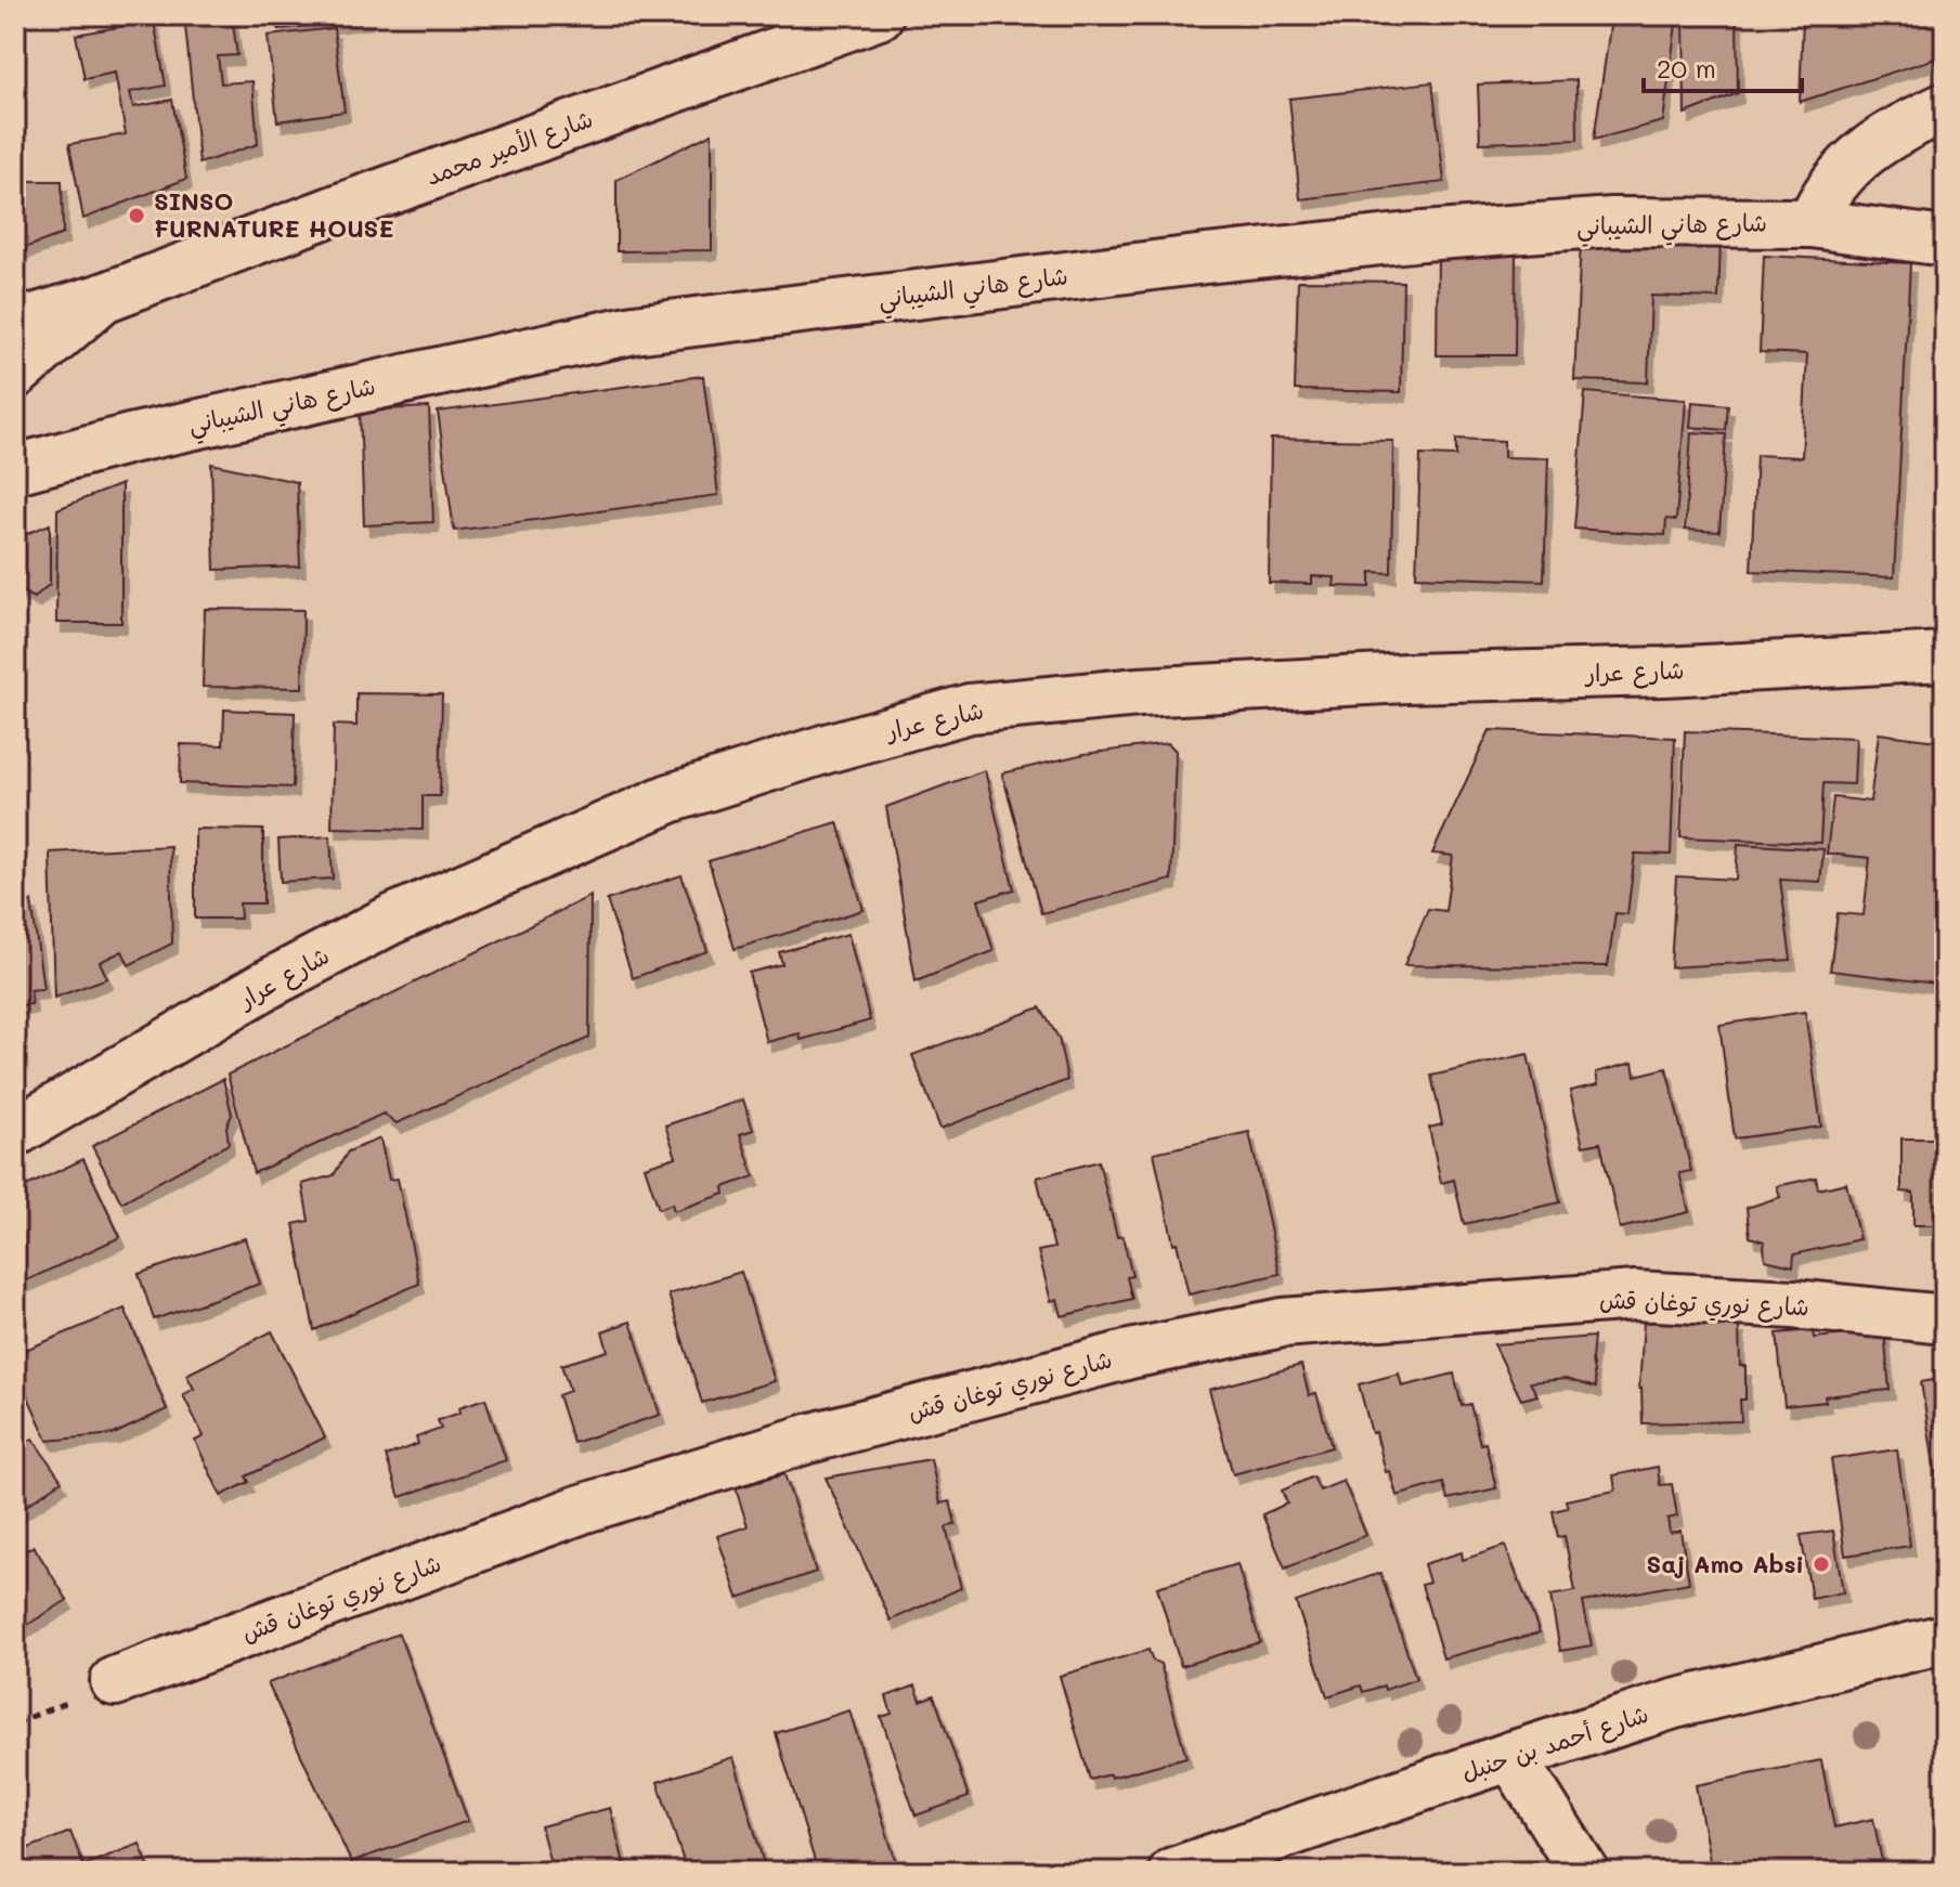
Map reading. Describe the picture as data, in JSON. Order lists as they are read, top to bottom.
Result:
{
  "streets": {
    "street": [
      "شارع الأمير محمد",
      "شارع هاني الشيباني",
      "شارع عرار",
      "شارع نوري توغان قش",
      "شارع أحمد بن حنبل"
    ]
  },
  "places": ["SINSO FURNATURE HOUSE", "Saj Amo Absi"],
  "scale_bar": "20 m"
}
